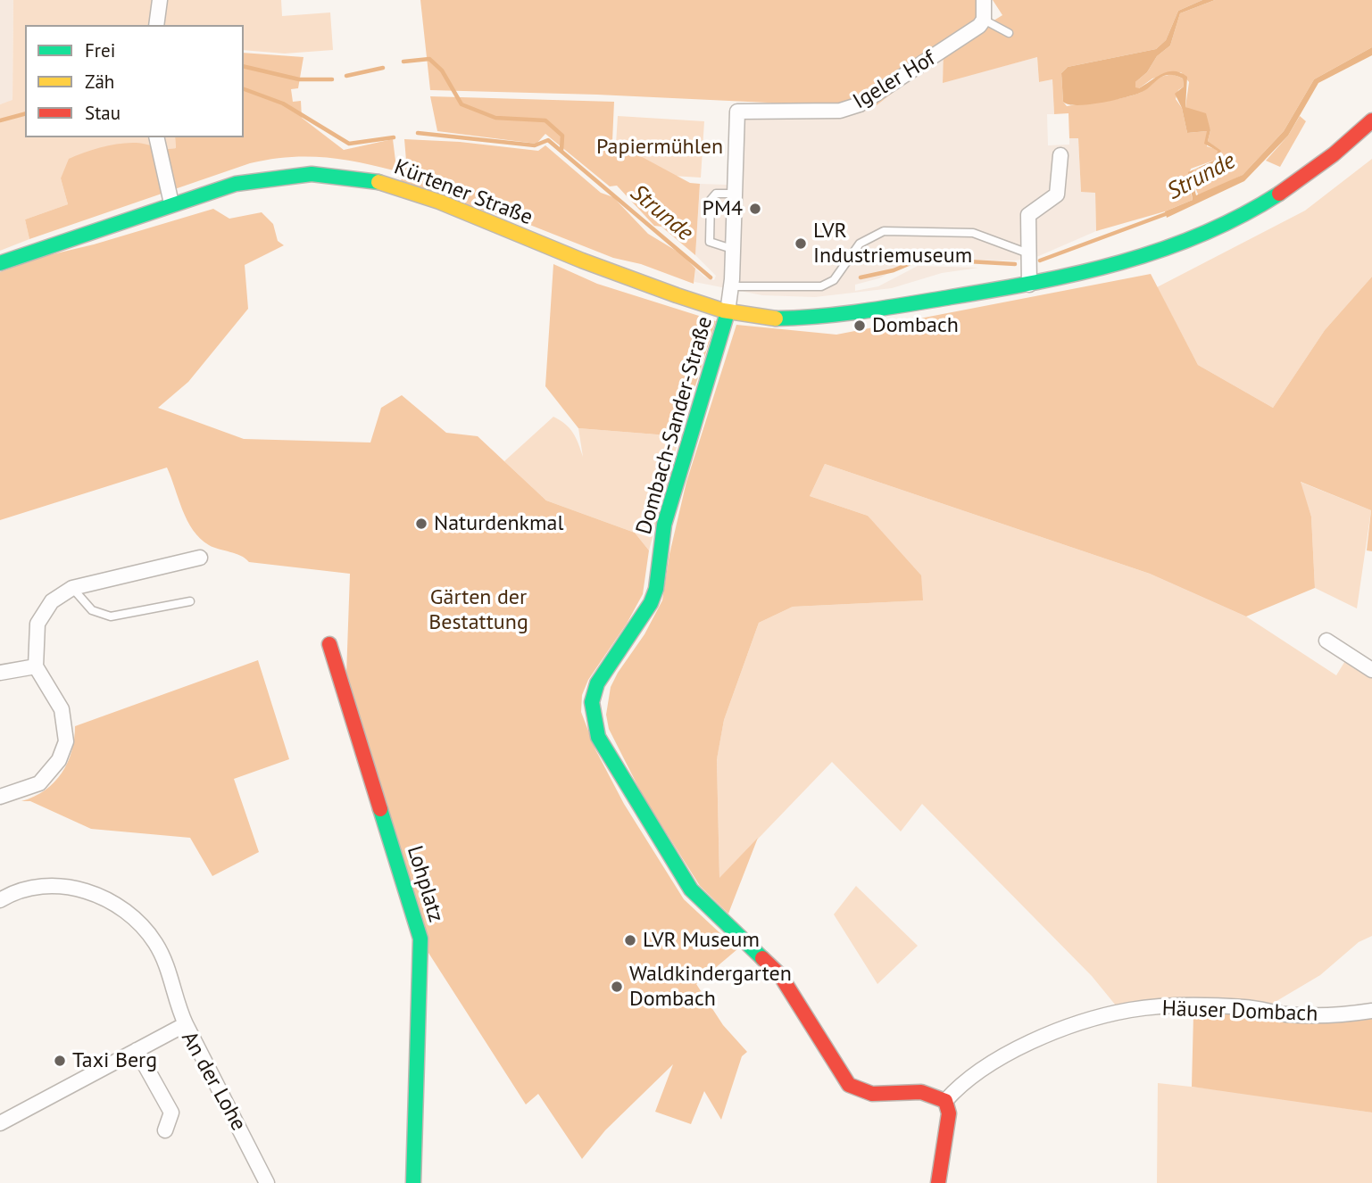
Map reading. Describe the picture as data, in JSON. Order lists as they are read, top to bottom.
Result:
{
  "streets": {
    "street": [
      "Igeler Hof",
      "Kürtener Straße",
      "Dombach-Sander-Straße",
      "Lohplatz",
      "Häuser Dombach",
      "An der Lohe"
    ]
  },
  "crossings": [
    ["Kürtener Straße", "Dombach-Sander-Straße"],
    ["Dombach-Sander-Straße", "Häuser Dombach"]
  ],
  "water": ["Strunde"],
  "parks": ["Papiermühlen", "Gärten der Bestattung"],
  "places": [
    "PM4",
    "LVR Industriemuseum",
    "Dombach",
    "Naturdenkmal",
    "LVR Museum",
    "Waldkindergarten Dombach",
    "Taxi Berg"
  ],
  "legend": ["Frei", "Zäh", "Stau"]
}
